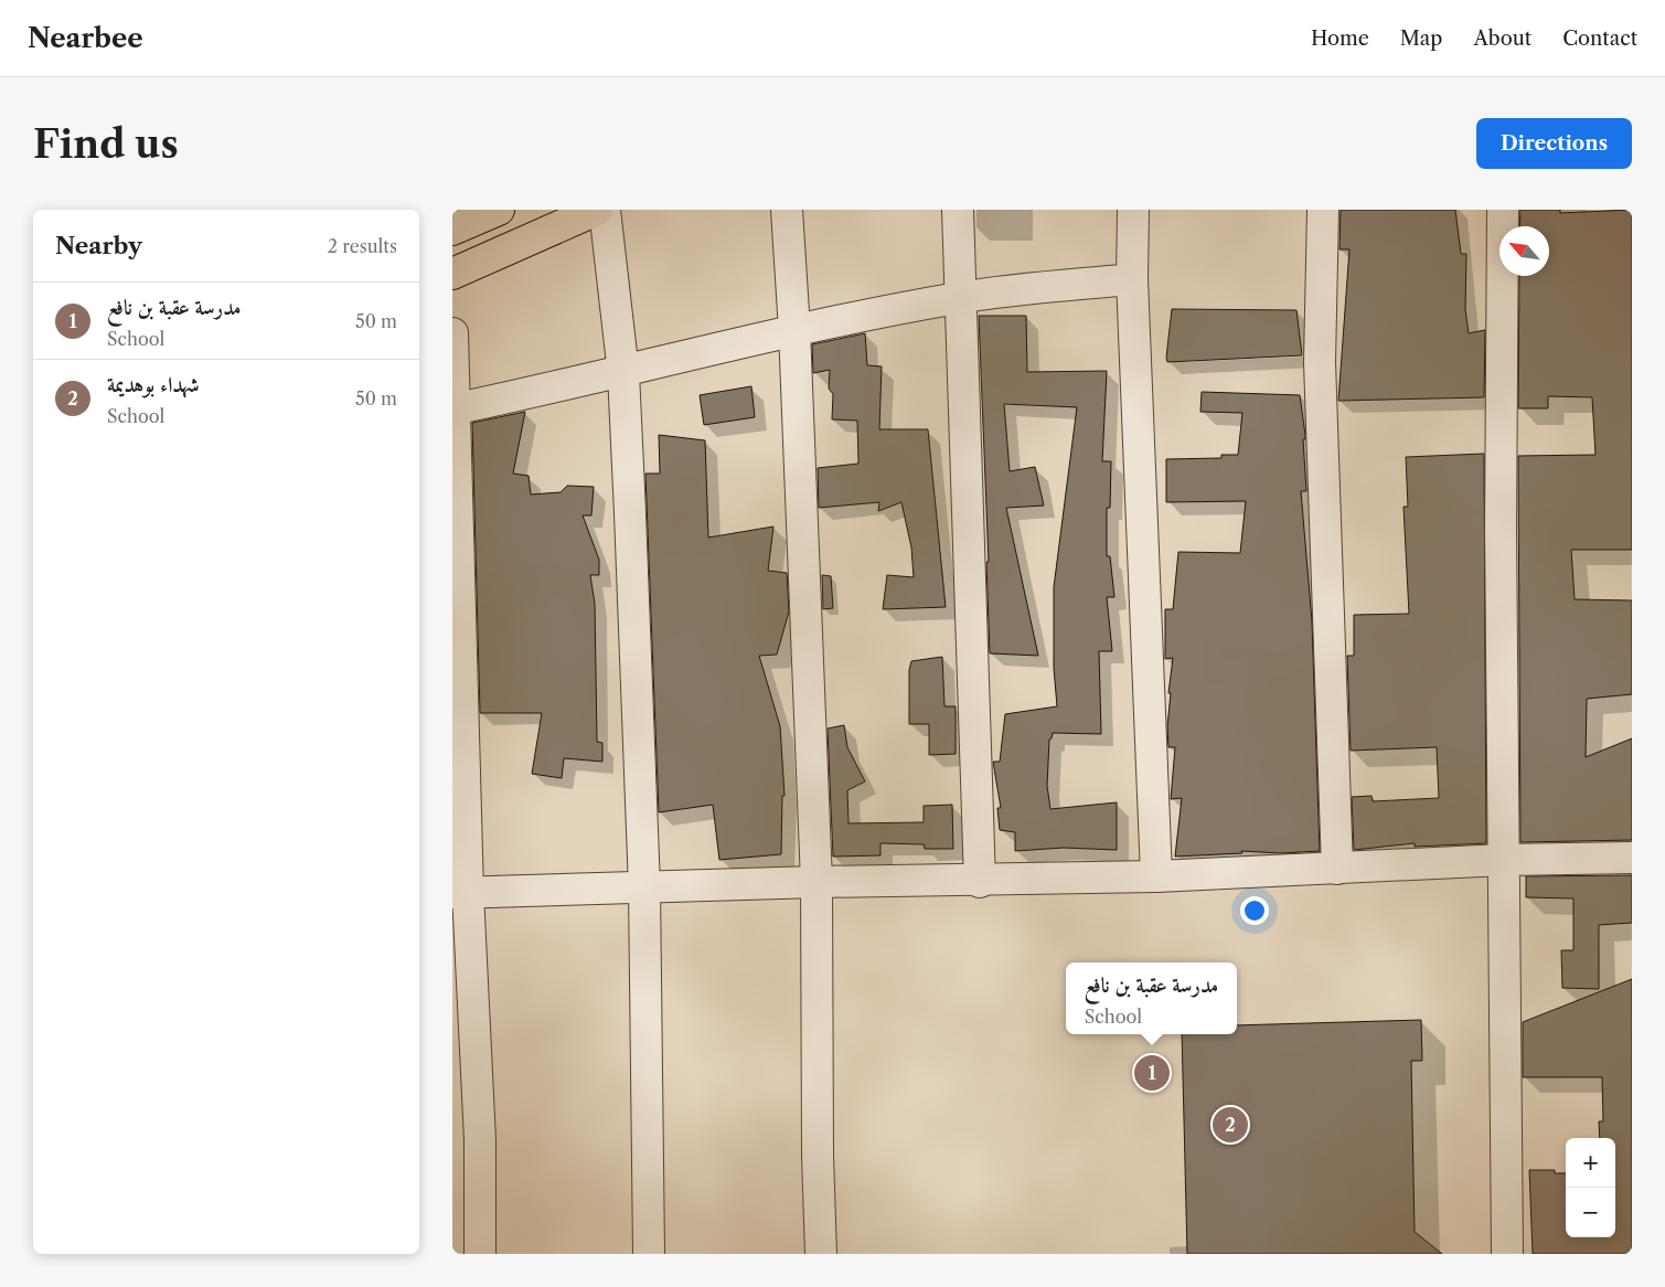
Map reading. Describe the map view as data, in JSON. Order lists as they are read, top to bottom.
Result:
{
  "north": "top left",
  "page": {
    "header": "Nearbee",
    "nav": [
      "Home",
      "Map",
      "About",
      "Contact"
    ],
    "buttons": "Directions",
    "title": "Find us",
    "heading": ["Nearby", "2 results"],
    "list": [
      {
        "mark": "1",
        "name": "مدرسة عقبة بن نافع",
        "note": "School",
        "value": "50 m"
      },
      {
        "mark": "2",
        "name": "شهداء بوهديمة",
        "note": "School",
        "value": "50 m"
      }
    ],
    "popup": ["مدرسة عقبة بن نافع", "School"],
    "pins": ["1", "2"],
    "map_buttons": ["+", "−"]
  }
}
